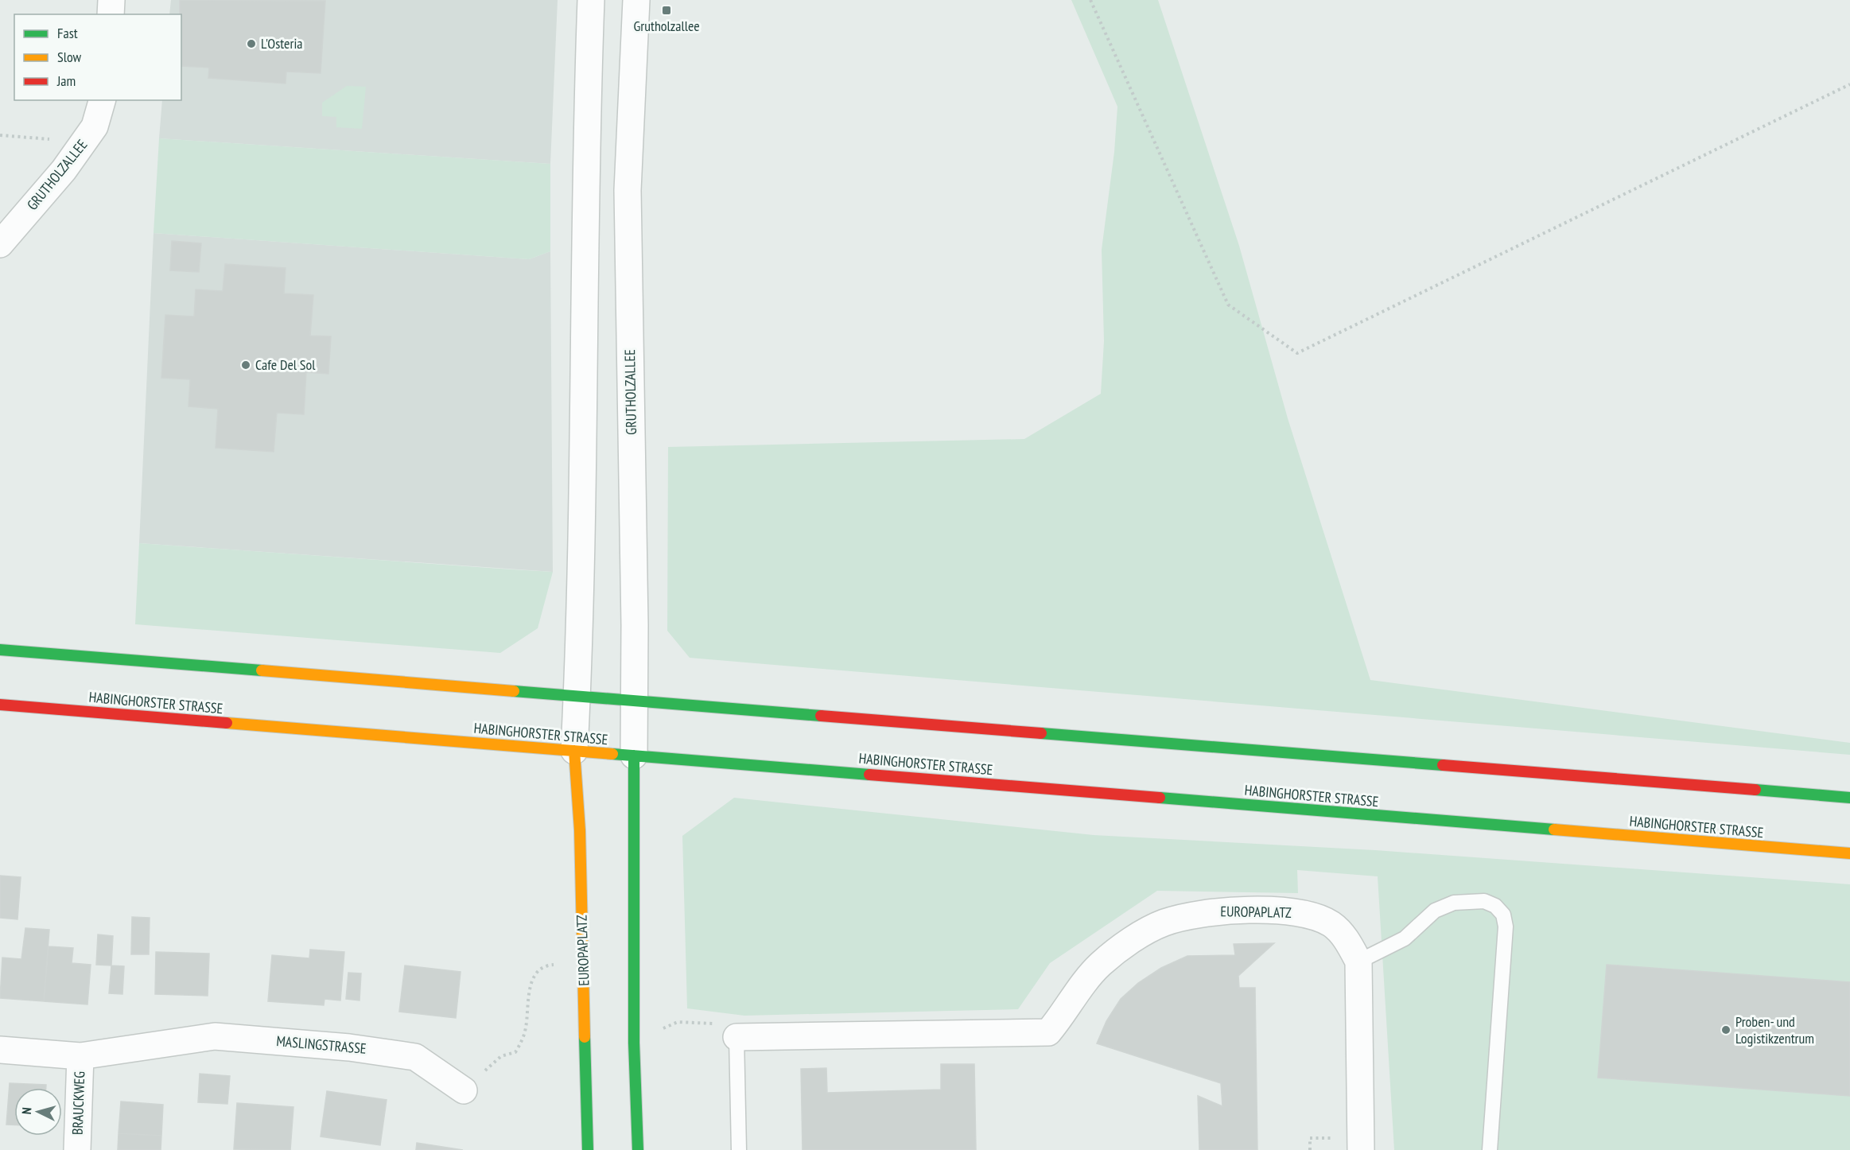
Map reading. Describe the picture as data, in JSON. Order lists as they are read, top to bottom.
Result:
{
  "streets": {
    "main road": ["HABINGHORSTER STRASSE", "EUROPAPLATZ"],
    "street": ["GRUTHOLZALLEE", "MASLINGSTRASSE", "BRAUCKWEG"]
  },
  "crossings": [
    ["GRUTHOLZALLEE", "HABINGHORSTER STRASSE"],
    ["HABINGHORSTER STRASSE", "EUROPAPLATZ"],
    ["MASLINGSTRASSE", "BRAUCKWEG"]
  ],
  "places": {
    "transit": ["Grutholzallee"],
    "other": ["L'Osteria", "Cafe Del Sol", "Proben- und Logistikzentrum"]
  },
  "legend": ["Fast", "Slow", "Jam"],
  "north": "left"
}
